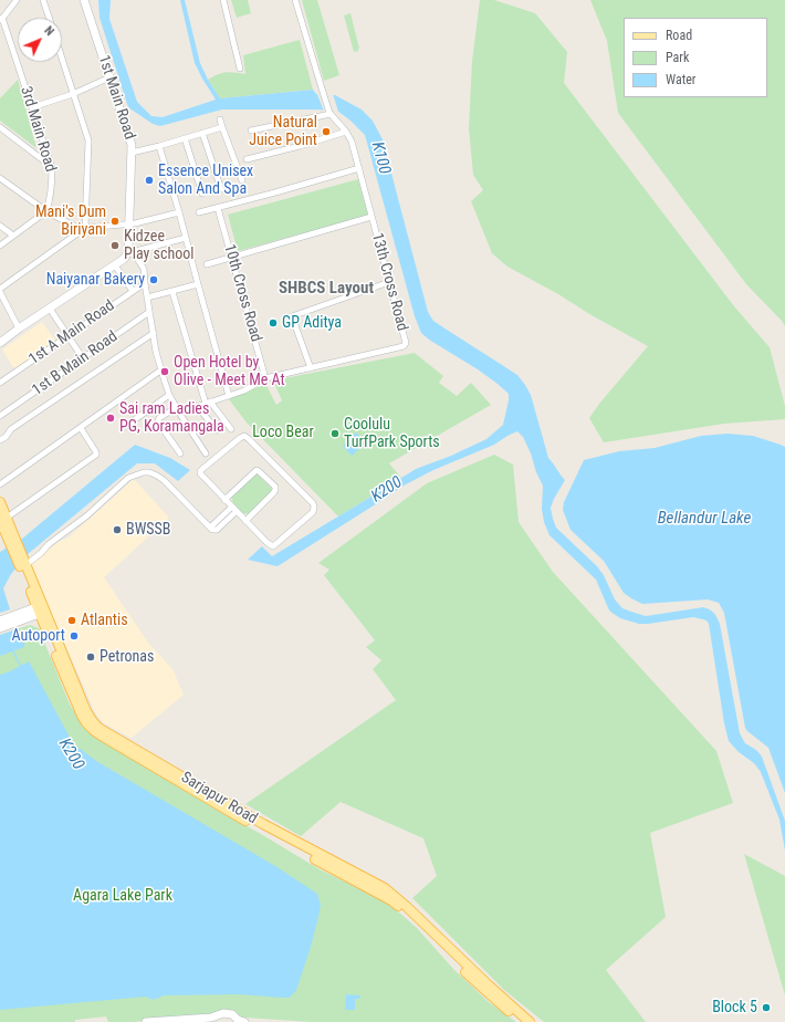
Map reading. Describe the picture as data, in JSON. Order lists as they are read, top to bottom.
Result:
{
  "streets": {
    "main road": ["Sarjapur Road"],
    "street": [
      "1st Main Road",
      "3rd Main Road",
      "13th Cross Road",
      "10th Cross Road",
      "1st A Main Road",
      "1st B Main Road"
    ]
  },
  "crossings": [
    ["13th Cross Road", "10th Cross Road"]
  ],
  "districts": ["SHBCS Layout"],
  "water": ["K100", "K200", "Bellandur Lake"],
  "parks": ["Loco Bear", "Agara Lake Park"],
  "places": [
    "Natural Juice Point",
    "Essence Unisex Salon And Spa",
    "Mani's Dum Biriyani",
    "Kidzee Play school",
    "Naiyanar Bakery",
    "GP Aditya",
    "Open Hotel by Olive - Meet Me At",
    "Sai ram Ladies PG, Koramangala",
    "Coolulu TurfPark Sports",
    "BWSSB",
    "Atlantis",
    "Autoport",
    "Petronas",
    "Block 5"
  ],
  "legend": ["Road", "Park", "Water"],
  "north": "top right"
}
